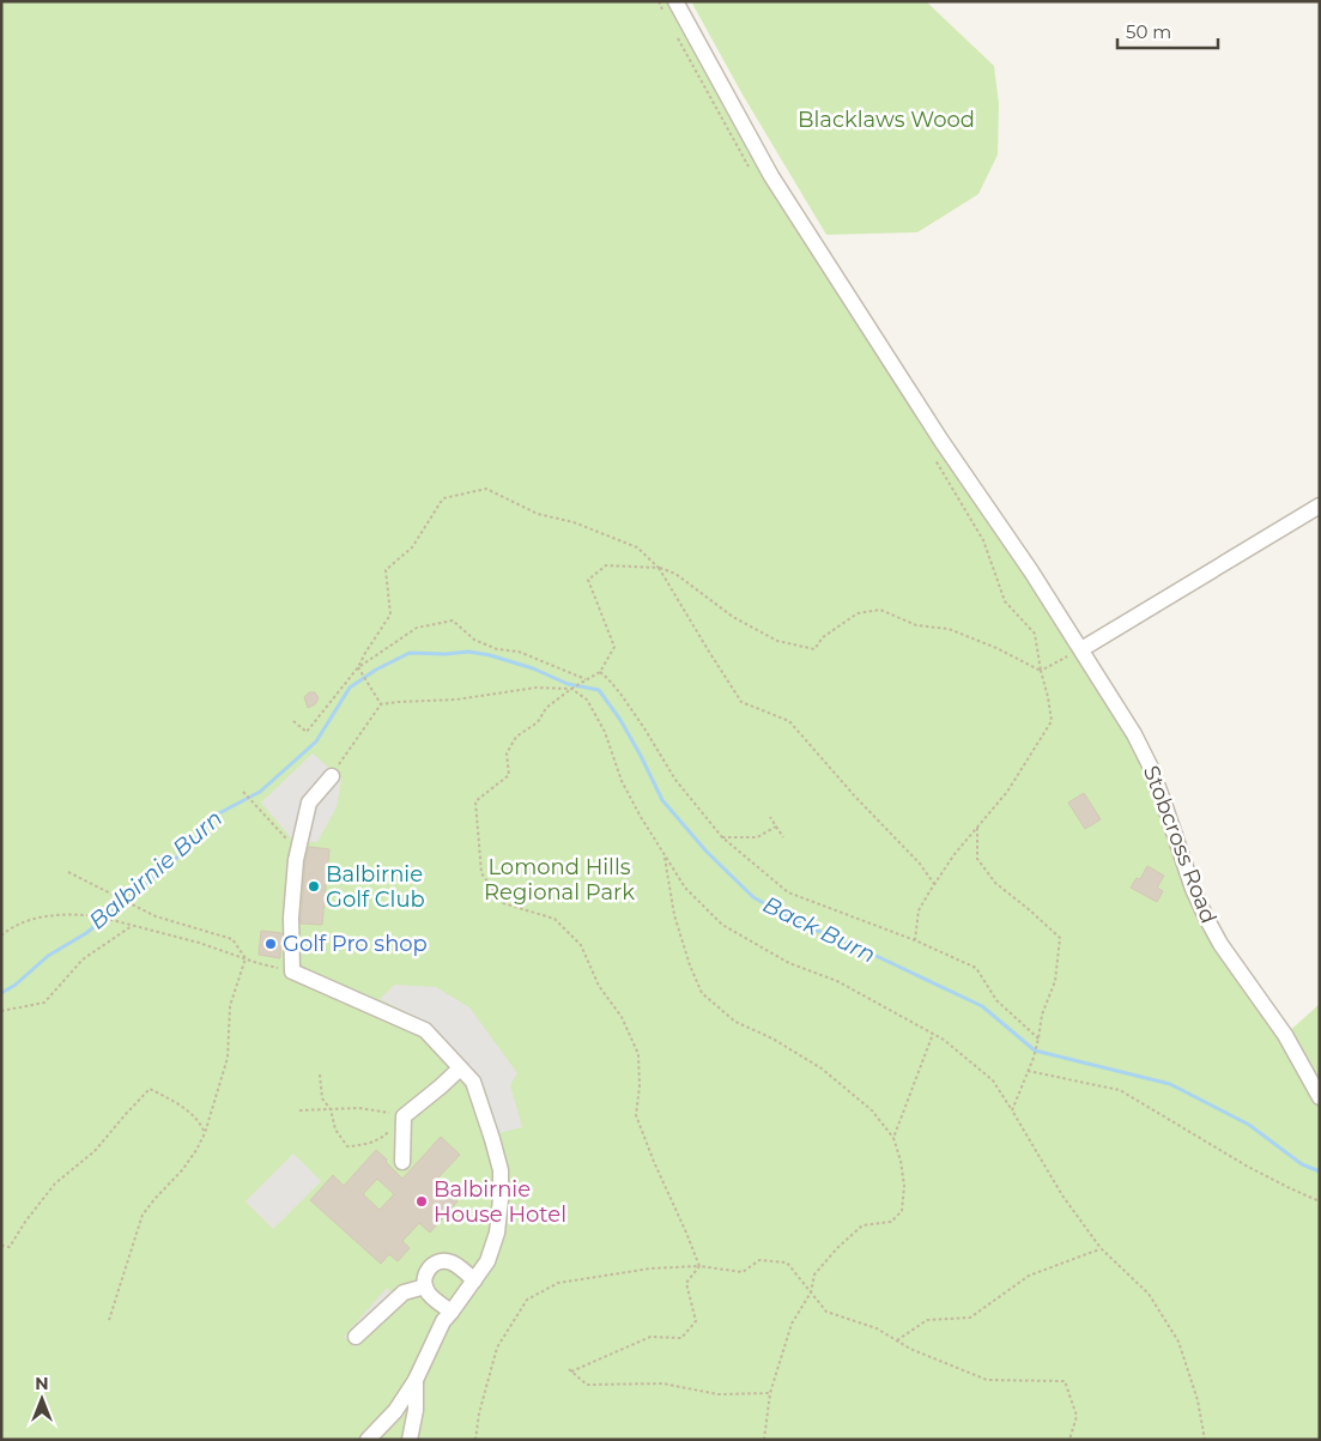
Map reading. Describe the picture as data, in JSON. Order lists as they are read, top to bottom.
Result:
{
  "streets": {
    "street": ["Stobcross Road"]
  },
  "water": ["Balbirnie Burn", "Back Burn"],
  "parks": ["Blacklaws Wood", "Lomond Hills Regional Park"],
  "places": ["Balbirnie Golf Club", "Golf Pro shop", "Balbirnie House Hotel"],
  "scale_bar": "50 m",
  "north": "top"
}
